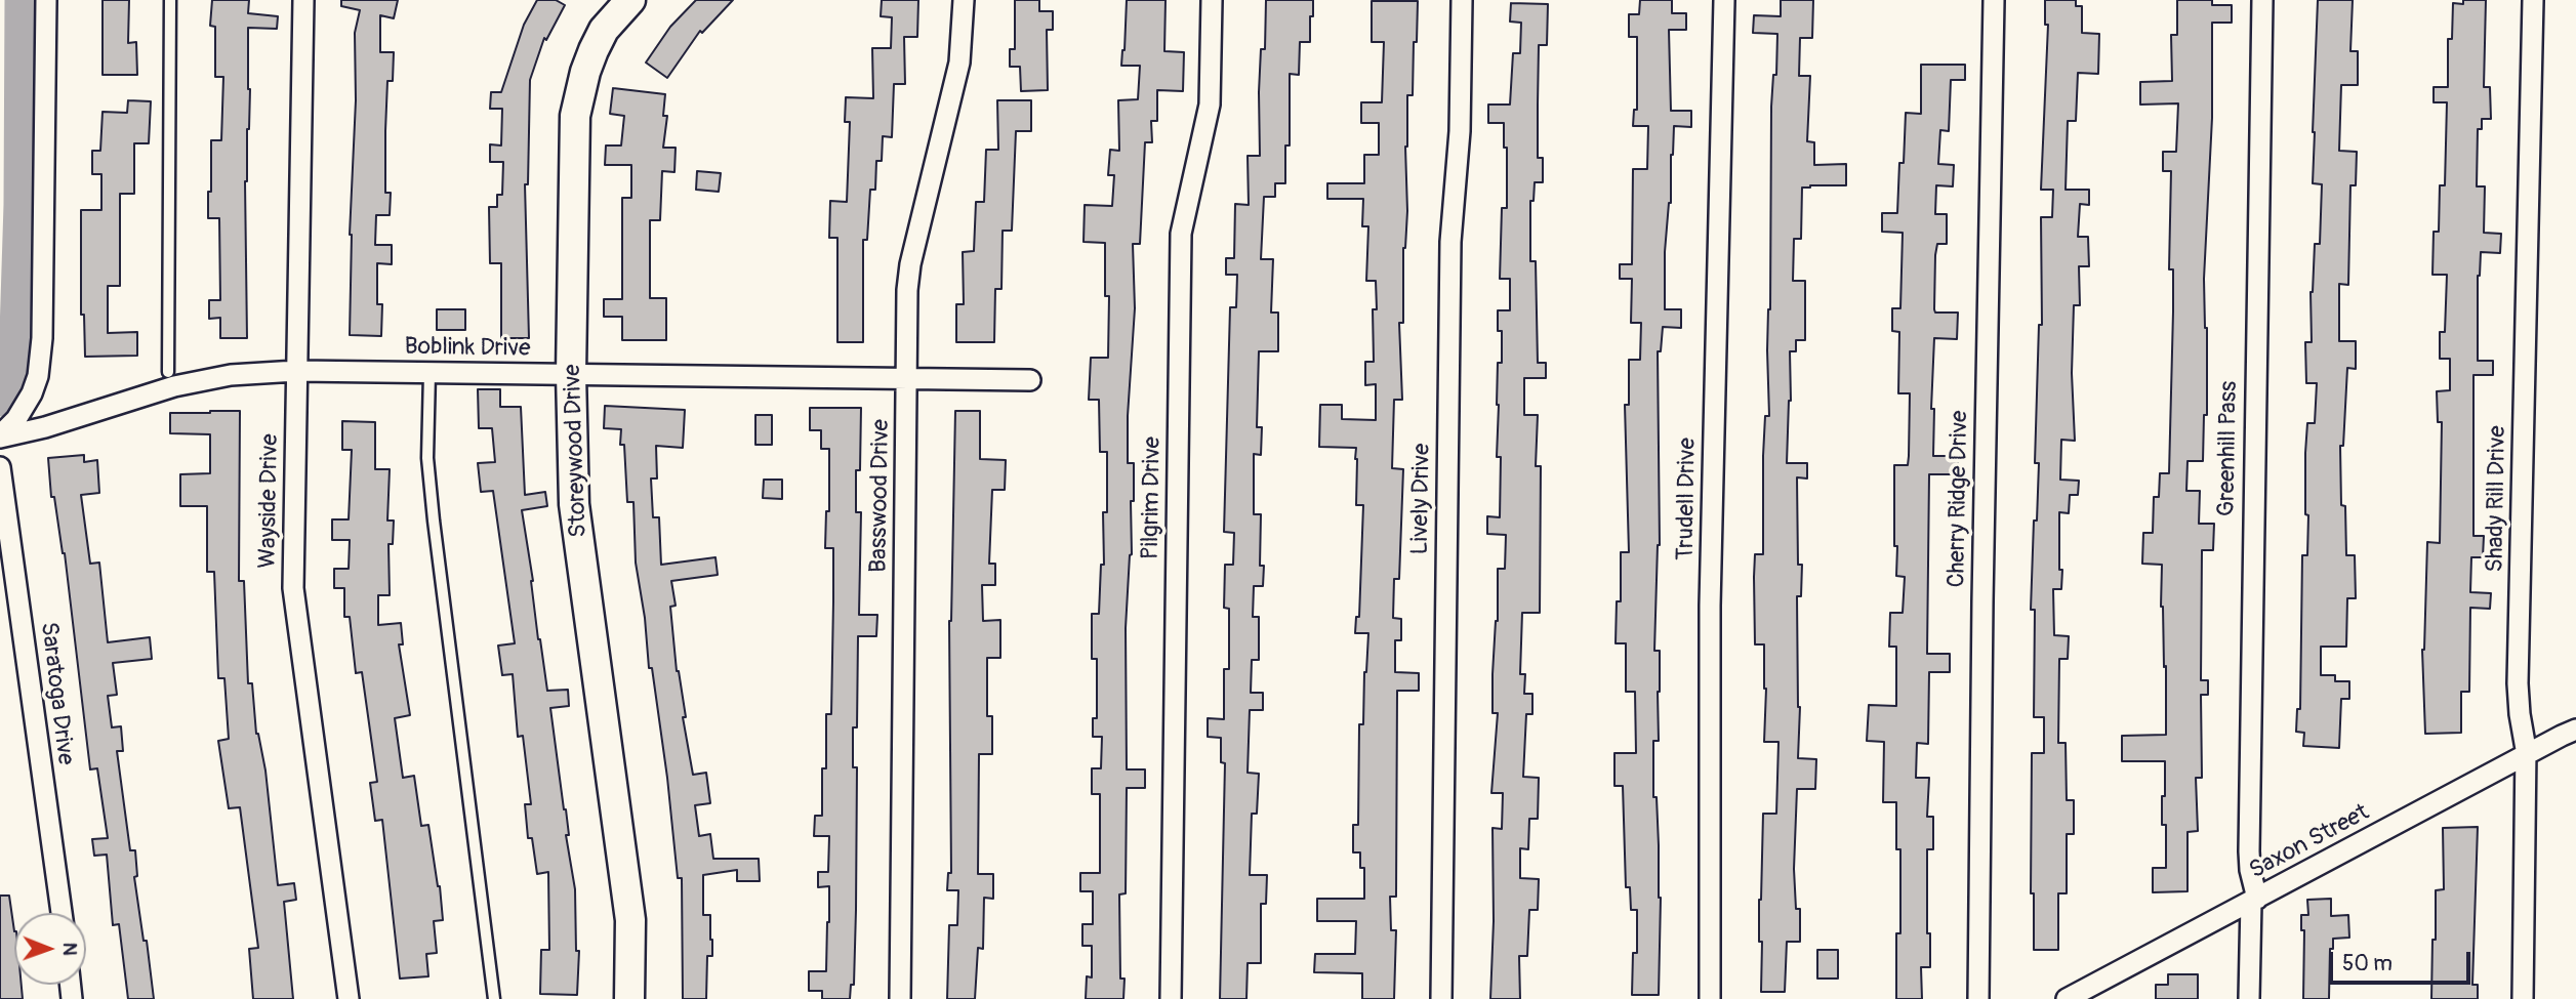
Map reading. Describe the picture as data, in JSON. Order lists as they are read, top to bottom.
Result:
{
  "streets": {
    "street": [
      "Boblink Drive",
      "Greenhill Pass",
      "Storeywood Drive",
      "Basswood Drive",
      "Pilgrim Drive",
      "Lively Drive",
      "Trudell Drive",
      "Cherry Ridge Drive",
      "Shady Rill Drive",
      "Wayside Drive",
      "Saratoga Drive",
      "Saxon Street"
    ]
  },
  "crossings": [
    ["Boblink Drive", "Storeywood Drive"],
    ["Boblink Drive", "Basswood Drive"],
    ["Boblink Drive", "Wayside Drive"],
    ["Greenhill Pass", "Saxon Street"],
    ["Shady Rill Drive", "Saxon Street"]
  ],
  "scale_bar": "50 m",
  "north": "right"
}
